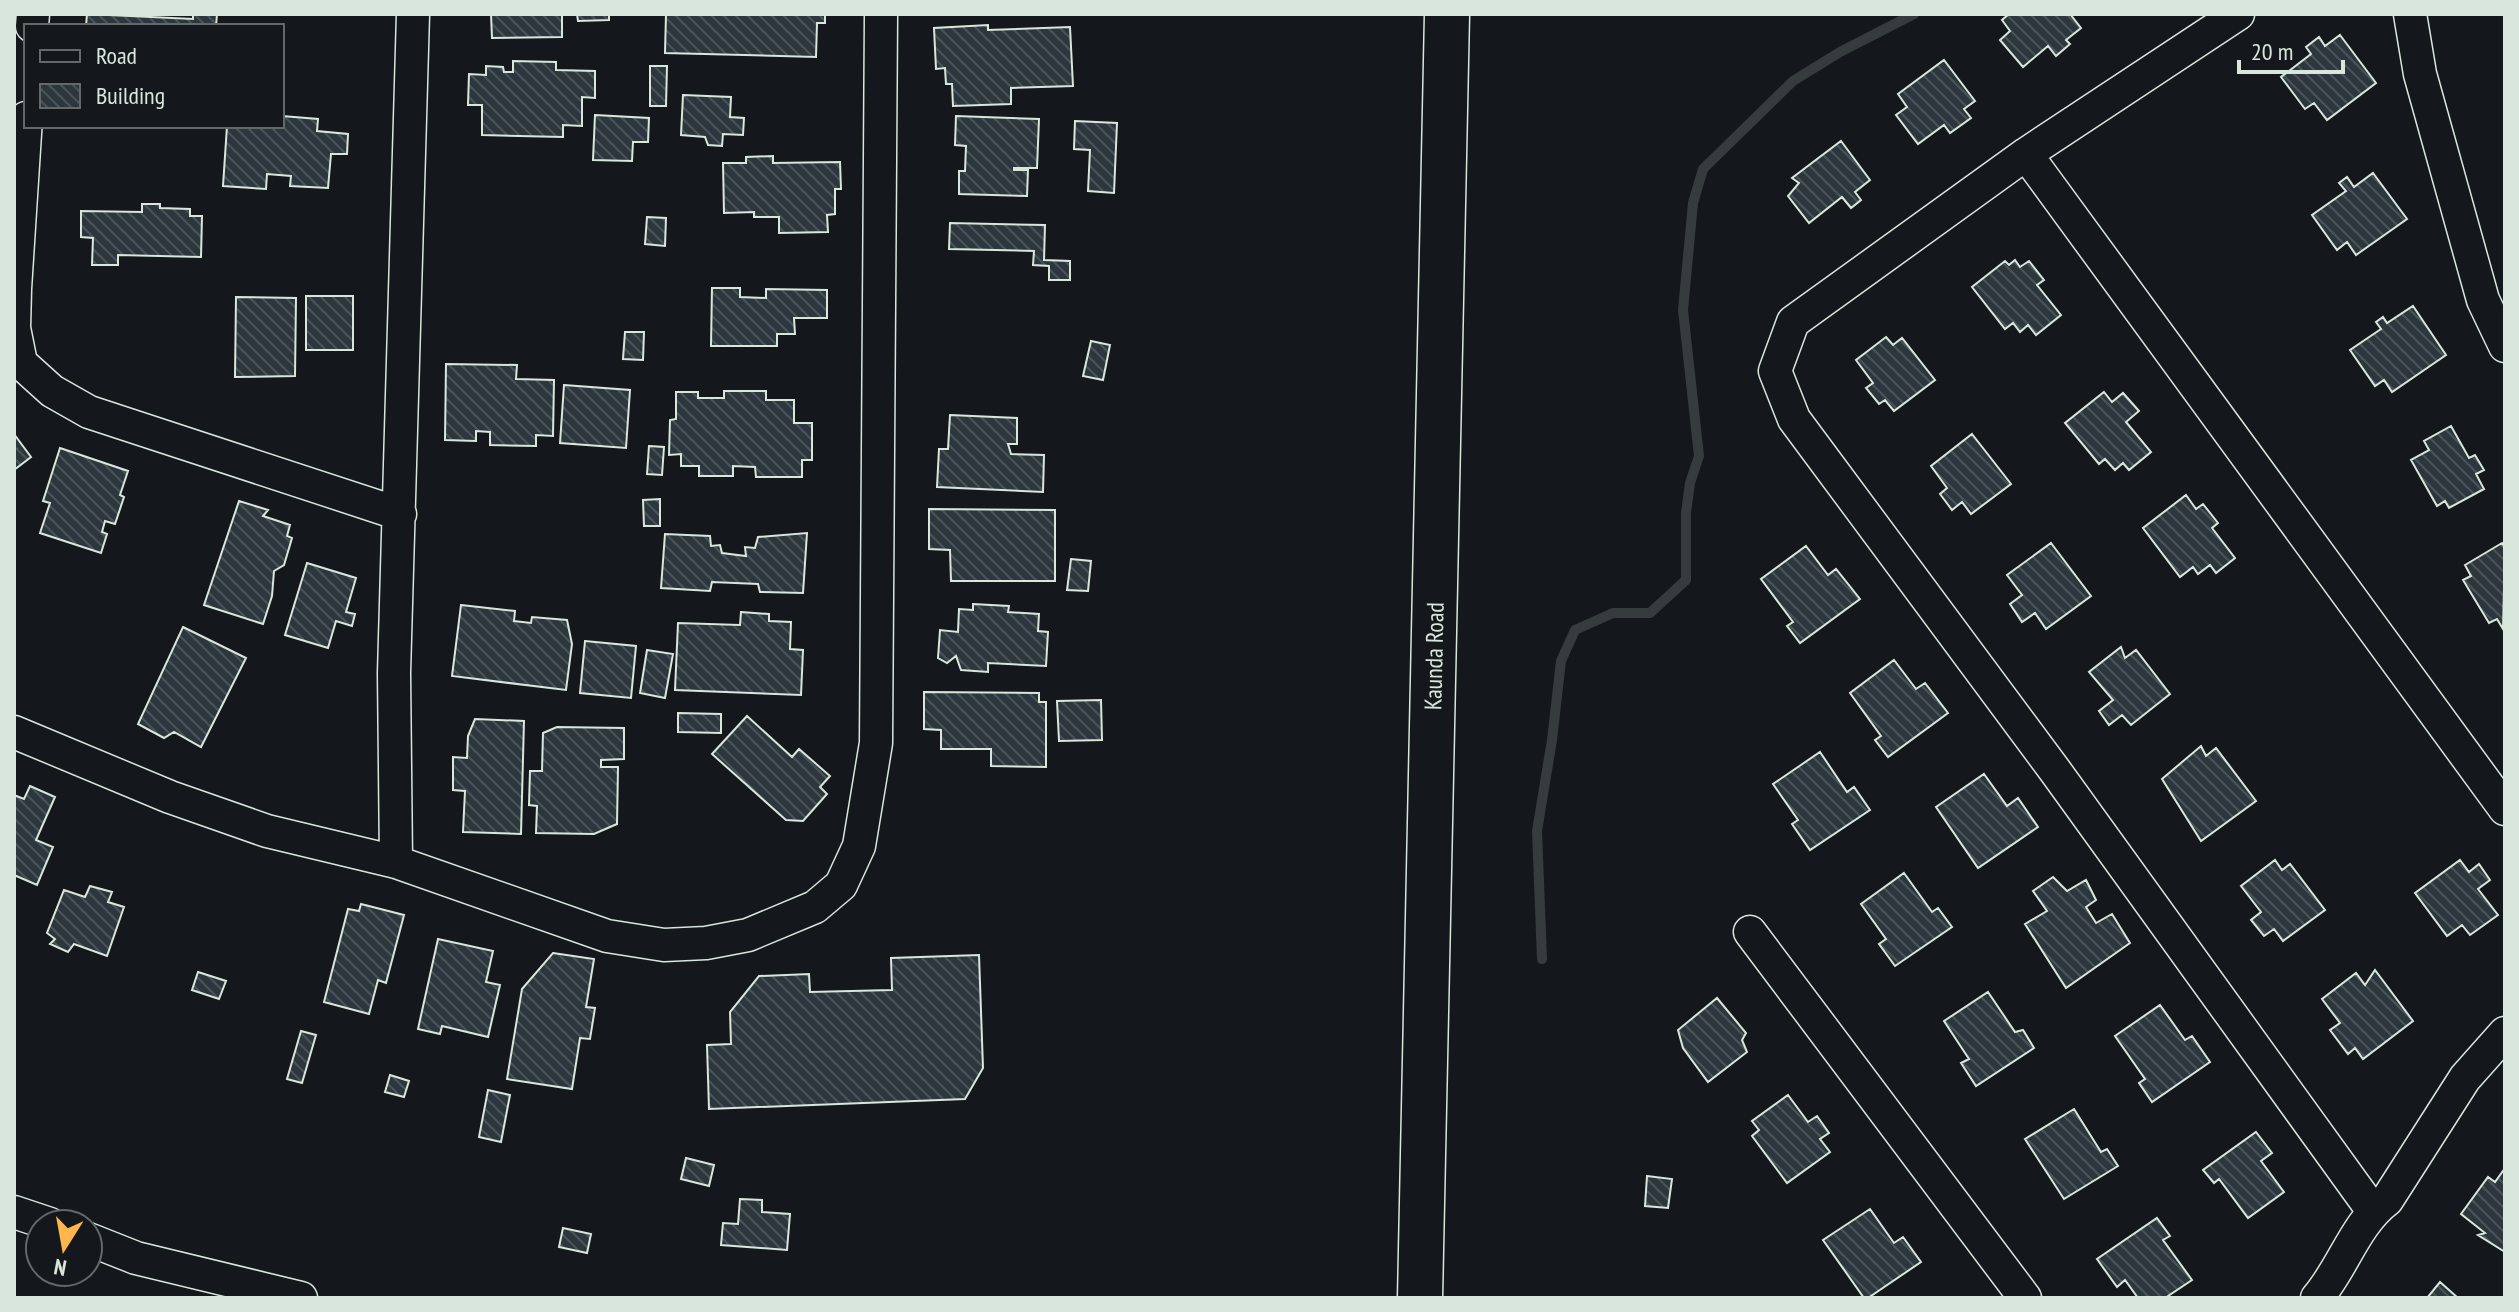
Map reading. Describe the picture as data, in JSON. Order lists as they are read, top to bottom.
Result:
{
  "streets": {
    "main road": ["Kaunda Road"]
  },
  "legend": ["Road", "Building"],
  "scale_bar": "20 m",
  "north": "bottom"
}
